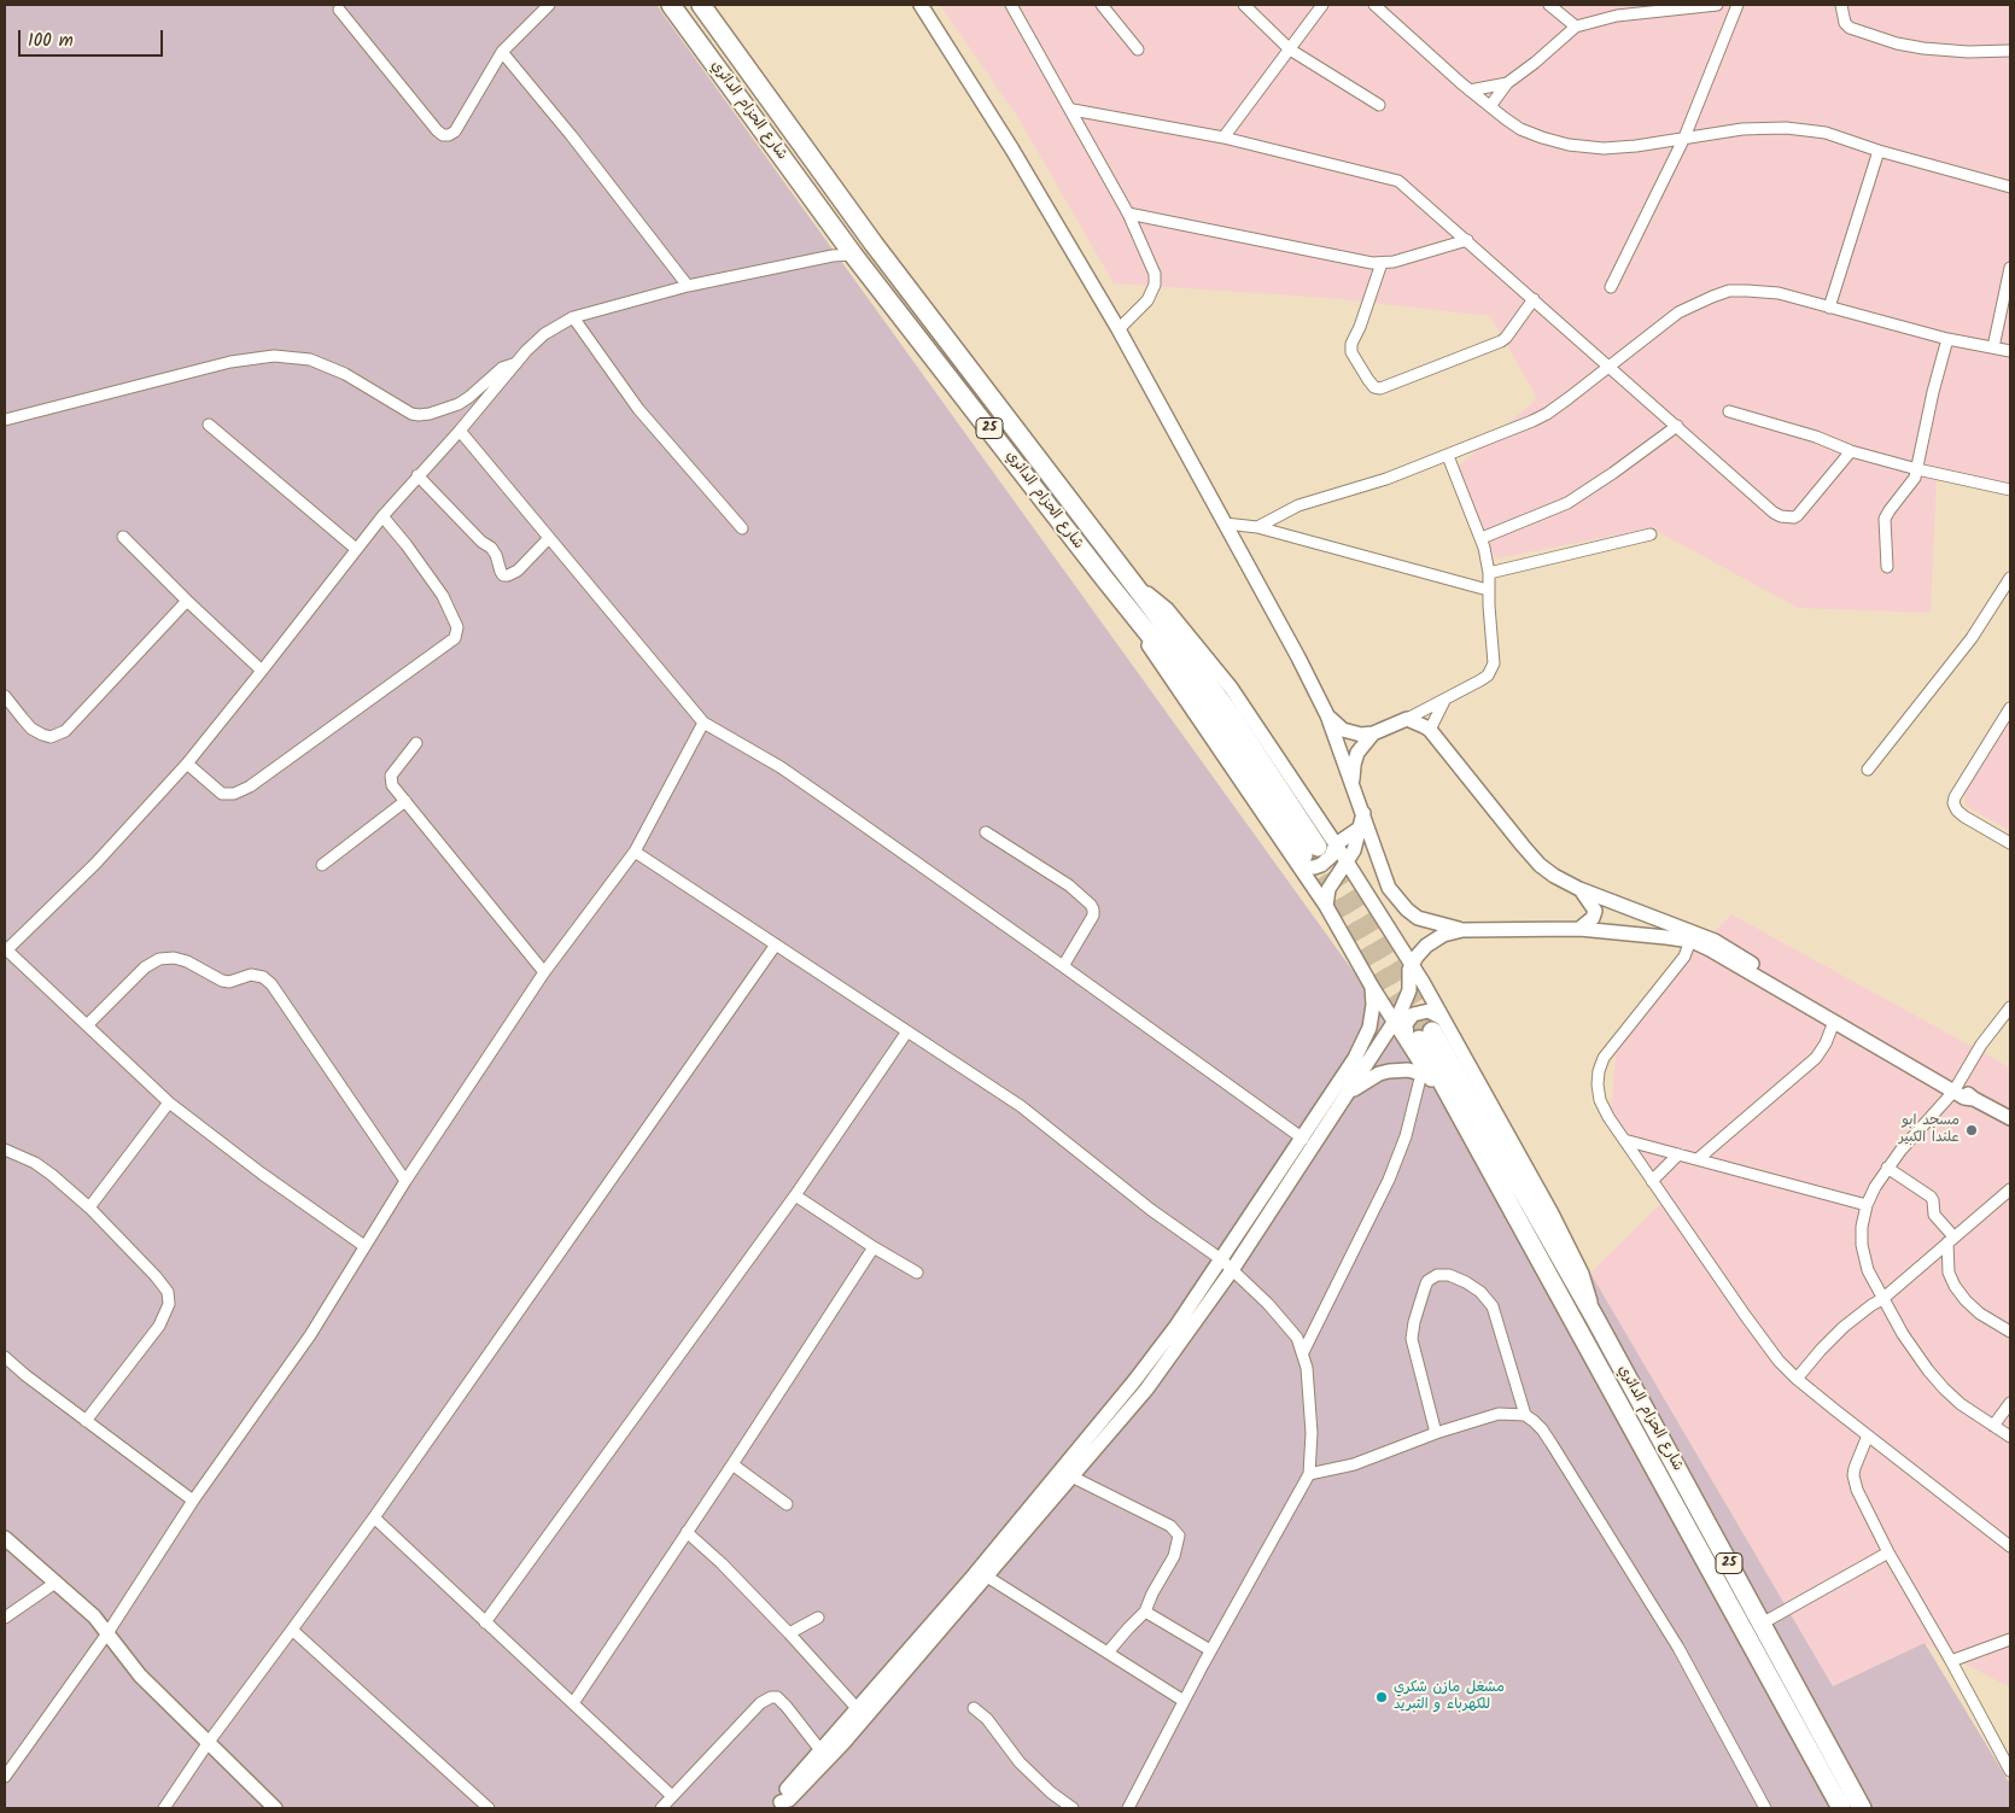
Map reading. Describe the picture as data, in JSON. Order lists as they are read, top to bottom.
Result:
{
  "streets": {
    "highway": ["شارع الحزام الدائري", "25"]
  },
  "places": ["مسجد ابو علندا الكبير", "مشغل مازن شكري للكهرباء و التبريد"],
  "scale_bar": "100 m"
}
